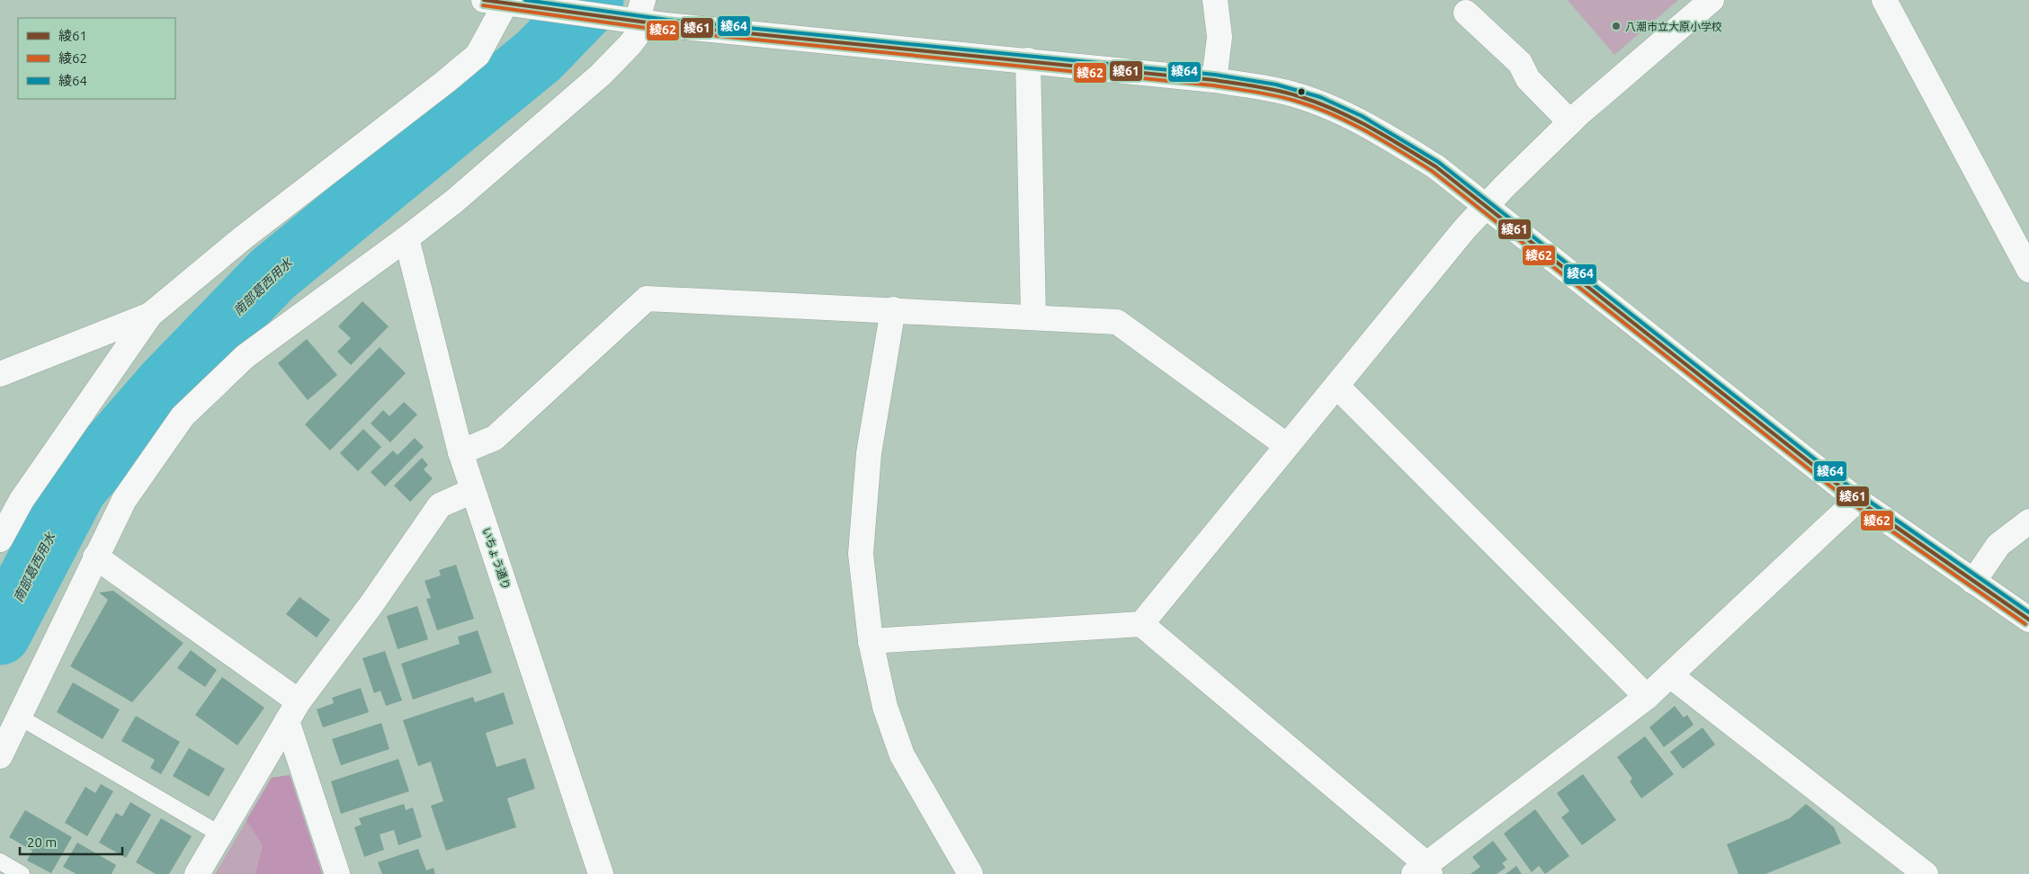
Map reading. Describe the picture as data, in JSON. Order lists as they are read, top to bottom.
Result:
{
  "streets": {
    "street": ["いちょう通り"]
  },
  "water": ["南部葛西用水"],
  "places": ["八潮市立大原小学校"],
  "lines": ["transit line 綾61", "transit line 綾64", "transit line 綾62"],
  "legend": ["綾61", "綾62", "綾64"],
  "scale_bar": "20 m"
}
